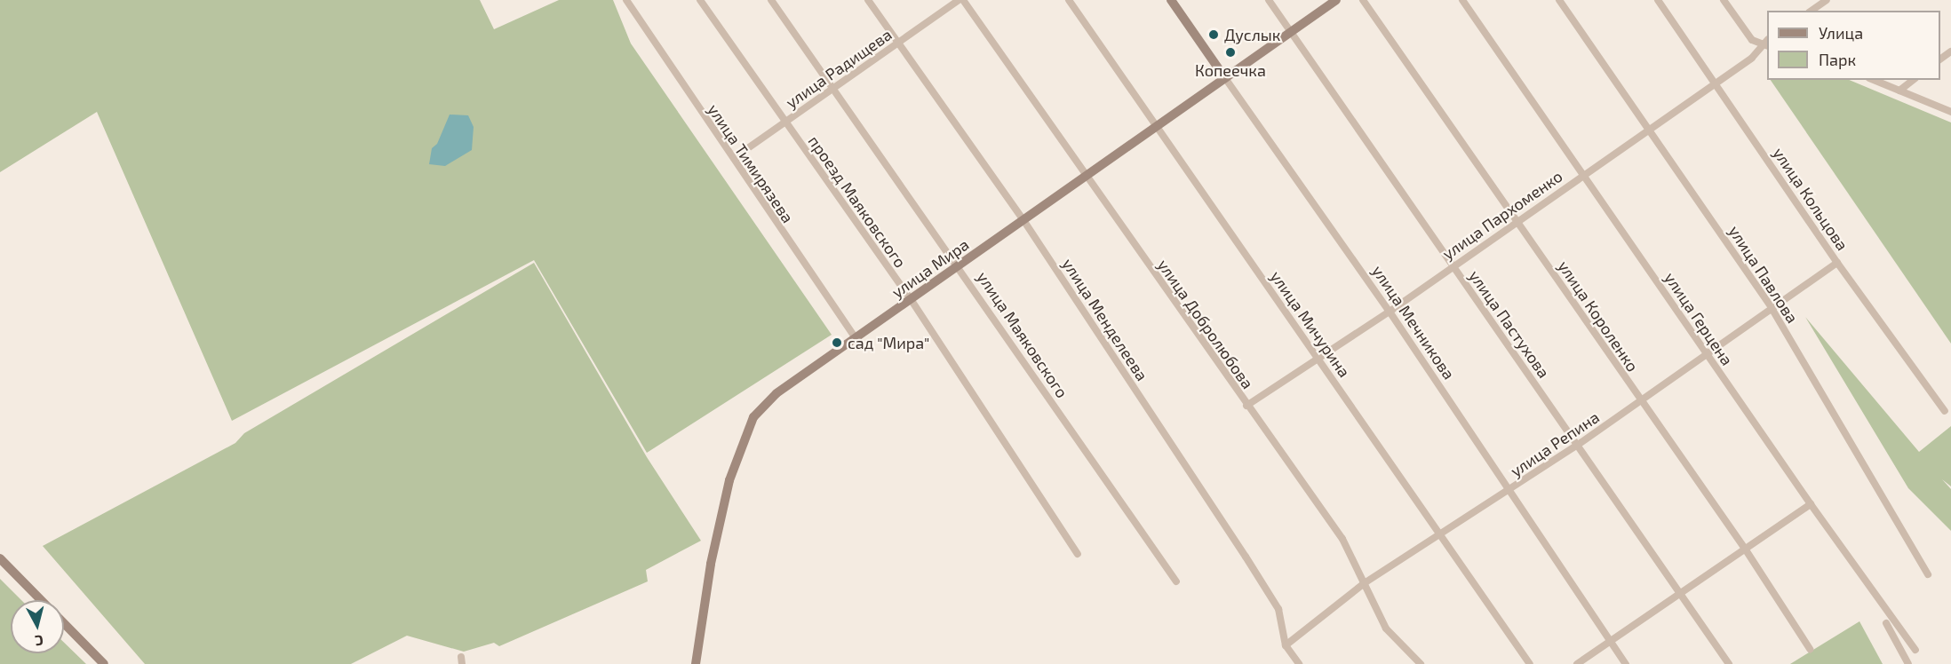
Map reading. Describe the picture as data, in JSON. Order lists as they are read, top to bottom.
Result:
{
  "streets": {
    "main road": ["улица Мира", "улица Мечникова"],
    "street": [
      "улица Радищева",
      "улица Тимирязева",
      "улица Кольцова",
      "проезд Маяковского",
      "улица Пархоменко",
      "улица Павлова",
      "улица Короленко",
      "улица Герцена",
      "улица Менделеева",
      "улица Добролюбова",
      "улица Мичурина",
      "улица Пастухова",
      "улица Маяковского",
      "улица Репина"
    ]
  },
  "crossings": [
    ["улица Радищева", "улица Тимирязева"],
    ["улица Радищева", "проезд Маяковского"],
    ["улица Радищева", "улица Менделеева"],
    ["улица Радищева", "улица Маяковского"],
    ["улица Тимирязева", "улица Мира"],
    ["улица Кольцова", "улица Пархоменко"],
    ["улица Кольцова", "улица Репина"],
    ["проезд Маяковского", "улица Мира"],
    ["улица Пархоменко", "улица Павлова"],
    ["улица Пархоменко", "улица Короленко"],
    ["улица Пархоменко", "улица Герцена"],
    ["улица Пархоменко", "улица Мечникова"],
    ["улица Пархоменко", "улица Добролюбова"],
    ["улица Пархоменко", "улица Мичурина"],
    ["улица Пархоменко", "улица Пастухова"],
    ["улица Мира", "улица Менделеева"],
    ["улица Мира", "улица Мечникова"],
    ["улица Мира", "улица Добролюбова"],
    ["улица Мира", "улица Мичурина"],
    ["улица Мира", "улица Пастухова"],
    ["улица Мира", "улица Маяковского"],
    ["улица Павлова", "улица Репина"],
    ["улица Короленко", "улица Репина"],
    ["улица Герцена", "улица Репина"],
    ["улица Менделеева", "улица Репина"],
    ["улица Мечникова", "улица Репина"],
    ["улица Добролюбова", "улица Репина"],
    ["улица Мичурина", "улица Репина"],
    ["улица Пастухова", "улица Репина"]
  ],
  "places": ["Дуслык", "Копеечка", "сад \"Мира\""],
  "legend": ["Улица", "Парк"],
  "north": "bottom"
}
